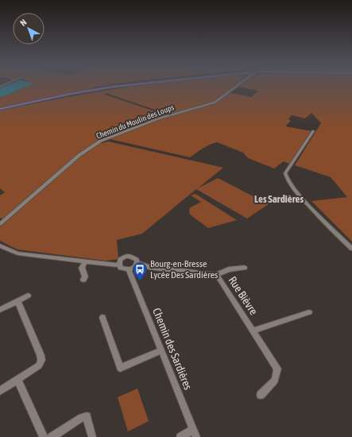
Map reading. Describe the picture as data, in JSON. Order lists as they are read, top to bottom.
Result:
{
  "streets": {
    "street": ["Chemin du Moulin des Loups", "Rue Bièvre", "Chemin des Sardières"]
  },
  "crossings": [
    ["Rue Bièvre", "Chemin des Sardières"]
  ],
  "districts": ["Les Sardières"],
  "places": {
    "bus stop": ["Bourg-en-Bresse Lycée Des Sardières"]
  },
  "north": "top left"
}
